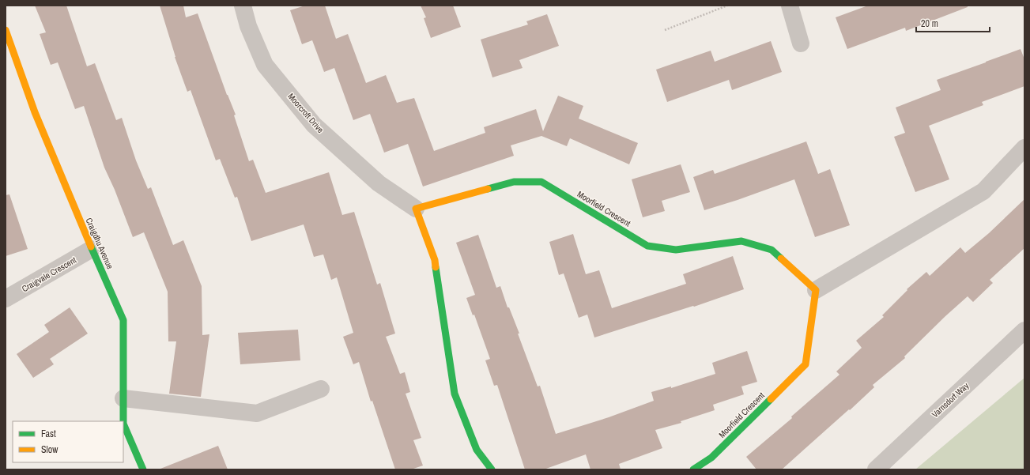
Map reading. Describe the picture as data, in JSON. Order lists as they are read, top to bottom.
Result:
{
  "streets": {
    "street": [
      "Moorcroft Drive",
      "Moorfield Crescent",
      "Craigdhu Avenue",
      "Craigvale Crescent",
      "Varnsdorf Way"
    ]
  },
  "crossings": [
    ["Moorcroft Drive", "Moorfield Crescent"],
    ["Craigdhu Avenue", "Craigvale Crescent"]
  ],
  "legend": ["Fast", "Slow"],
  "scale_bar": "20 m"
}
